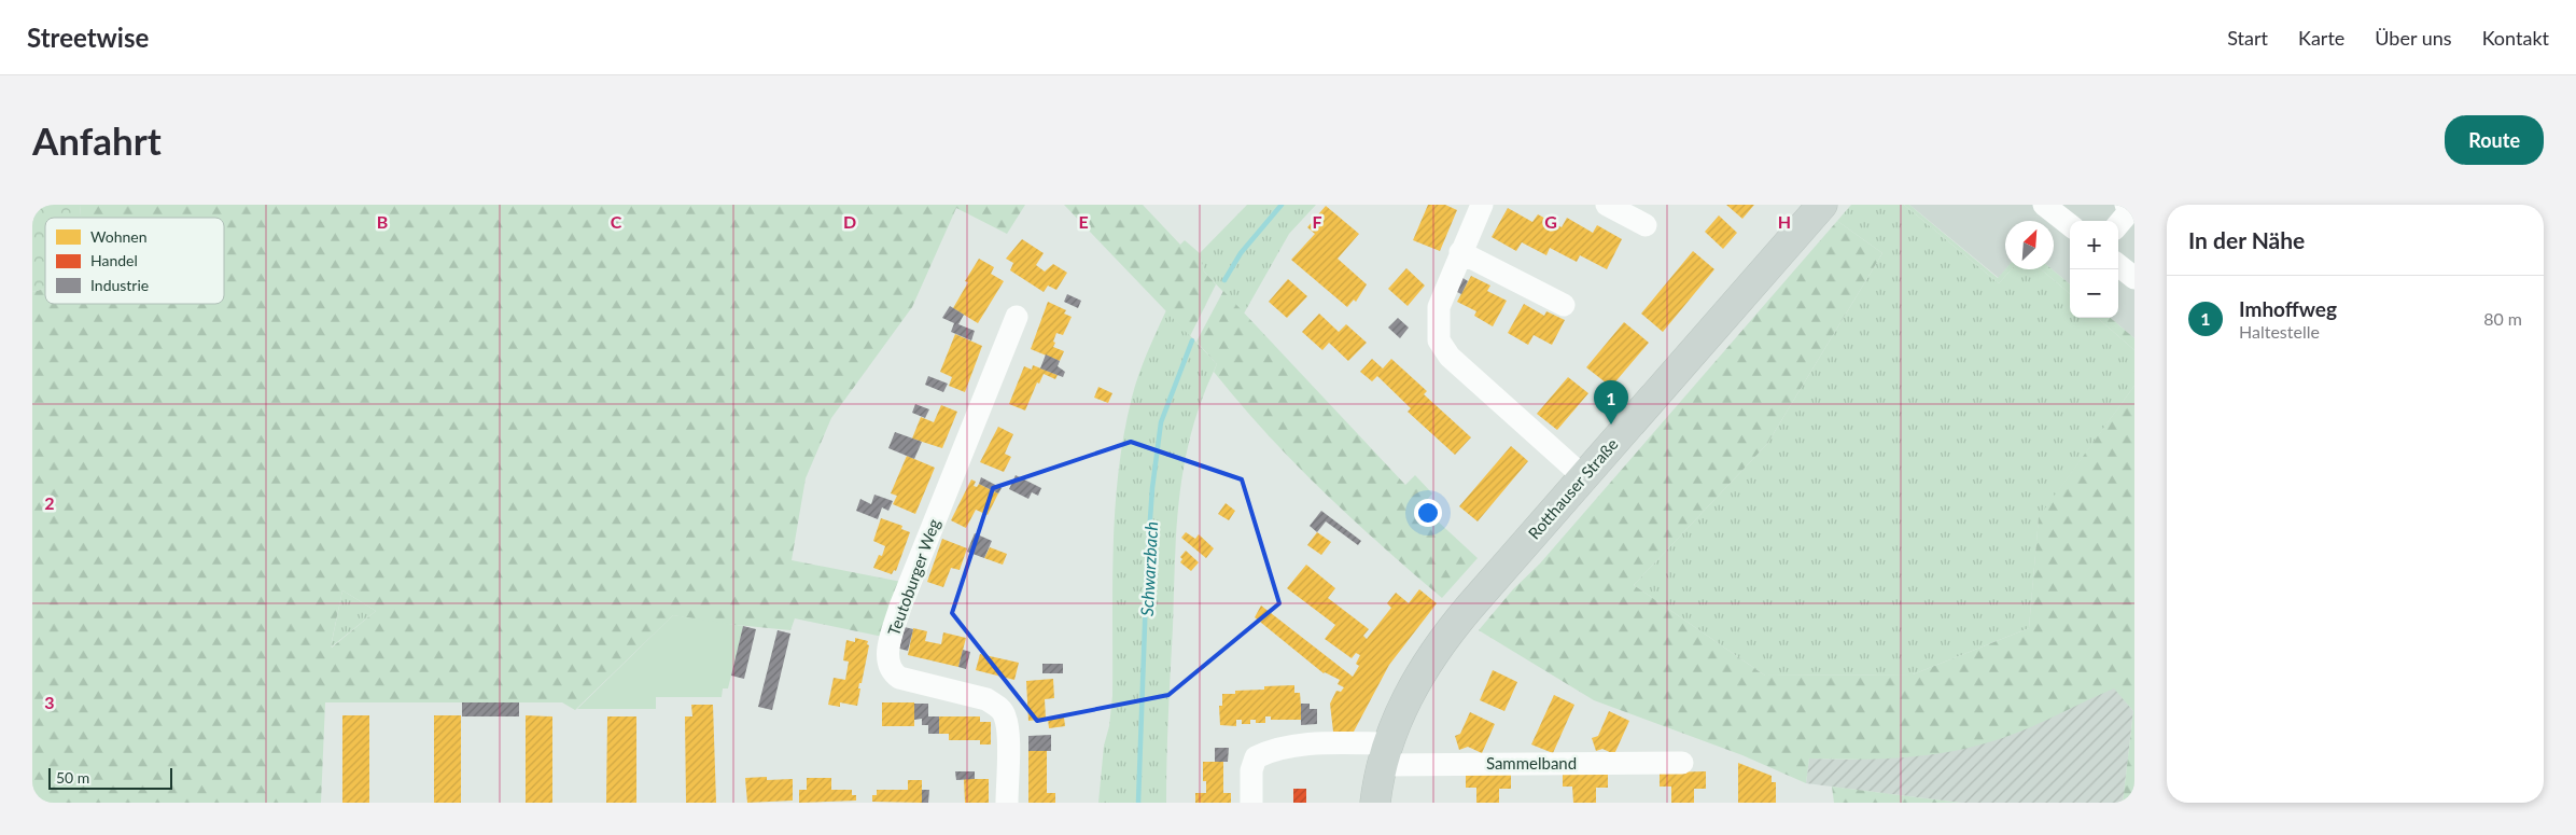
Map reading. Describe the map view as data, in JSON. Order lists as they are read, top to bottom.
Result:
{
  "streets": {
    "main road": ["Rotthauser Straße"],
    "street": ["Teutoburger Weg", "Sammelband"]
  },
  "crossings": [
    ["Rotthauser Straße", "Sammelband"]
  ],
  "water": ["Schwarzbach"],
  "legend": ["Wohnen", "Handel", "Industrie"],
  "scale_bar": "50 m",
  "north": "top right",
  "page": {
    "header": "Streetwise",
    "nav": [
      "Start",
      "Karte",
      "Über uns",
      "Kontakt"
    ],
    "buttons": "Route",
    "title": "Anfahrt",
    "heading": "In der Nähe",
    "map_buttons": ["+", "−"],
    "list": [
      {
        "mark": "1",
        "name": "Imhoffweg",
        "note": "Haltestelle",
        "value": "80 m"
      }
    ],
    "pins": "1",
    "scale": "50 m"
  },
  "grid": {
    "columns": [
      "B",
      "C",
      "D",
      "E",
      "F",
      "G",
      "H"
    ],
    "rows": ["2", "3"]
  }
}
